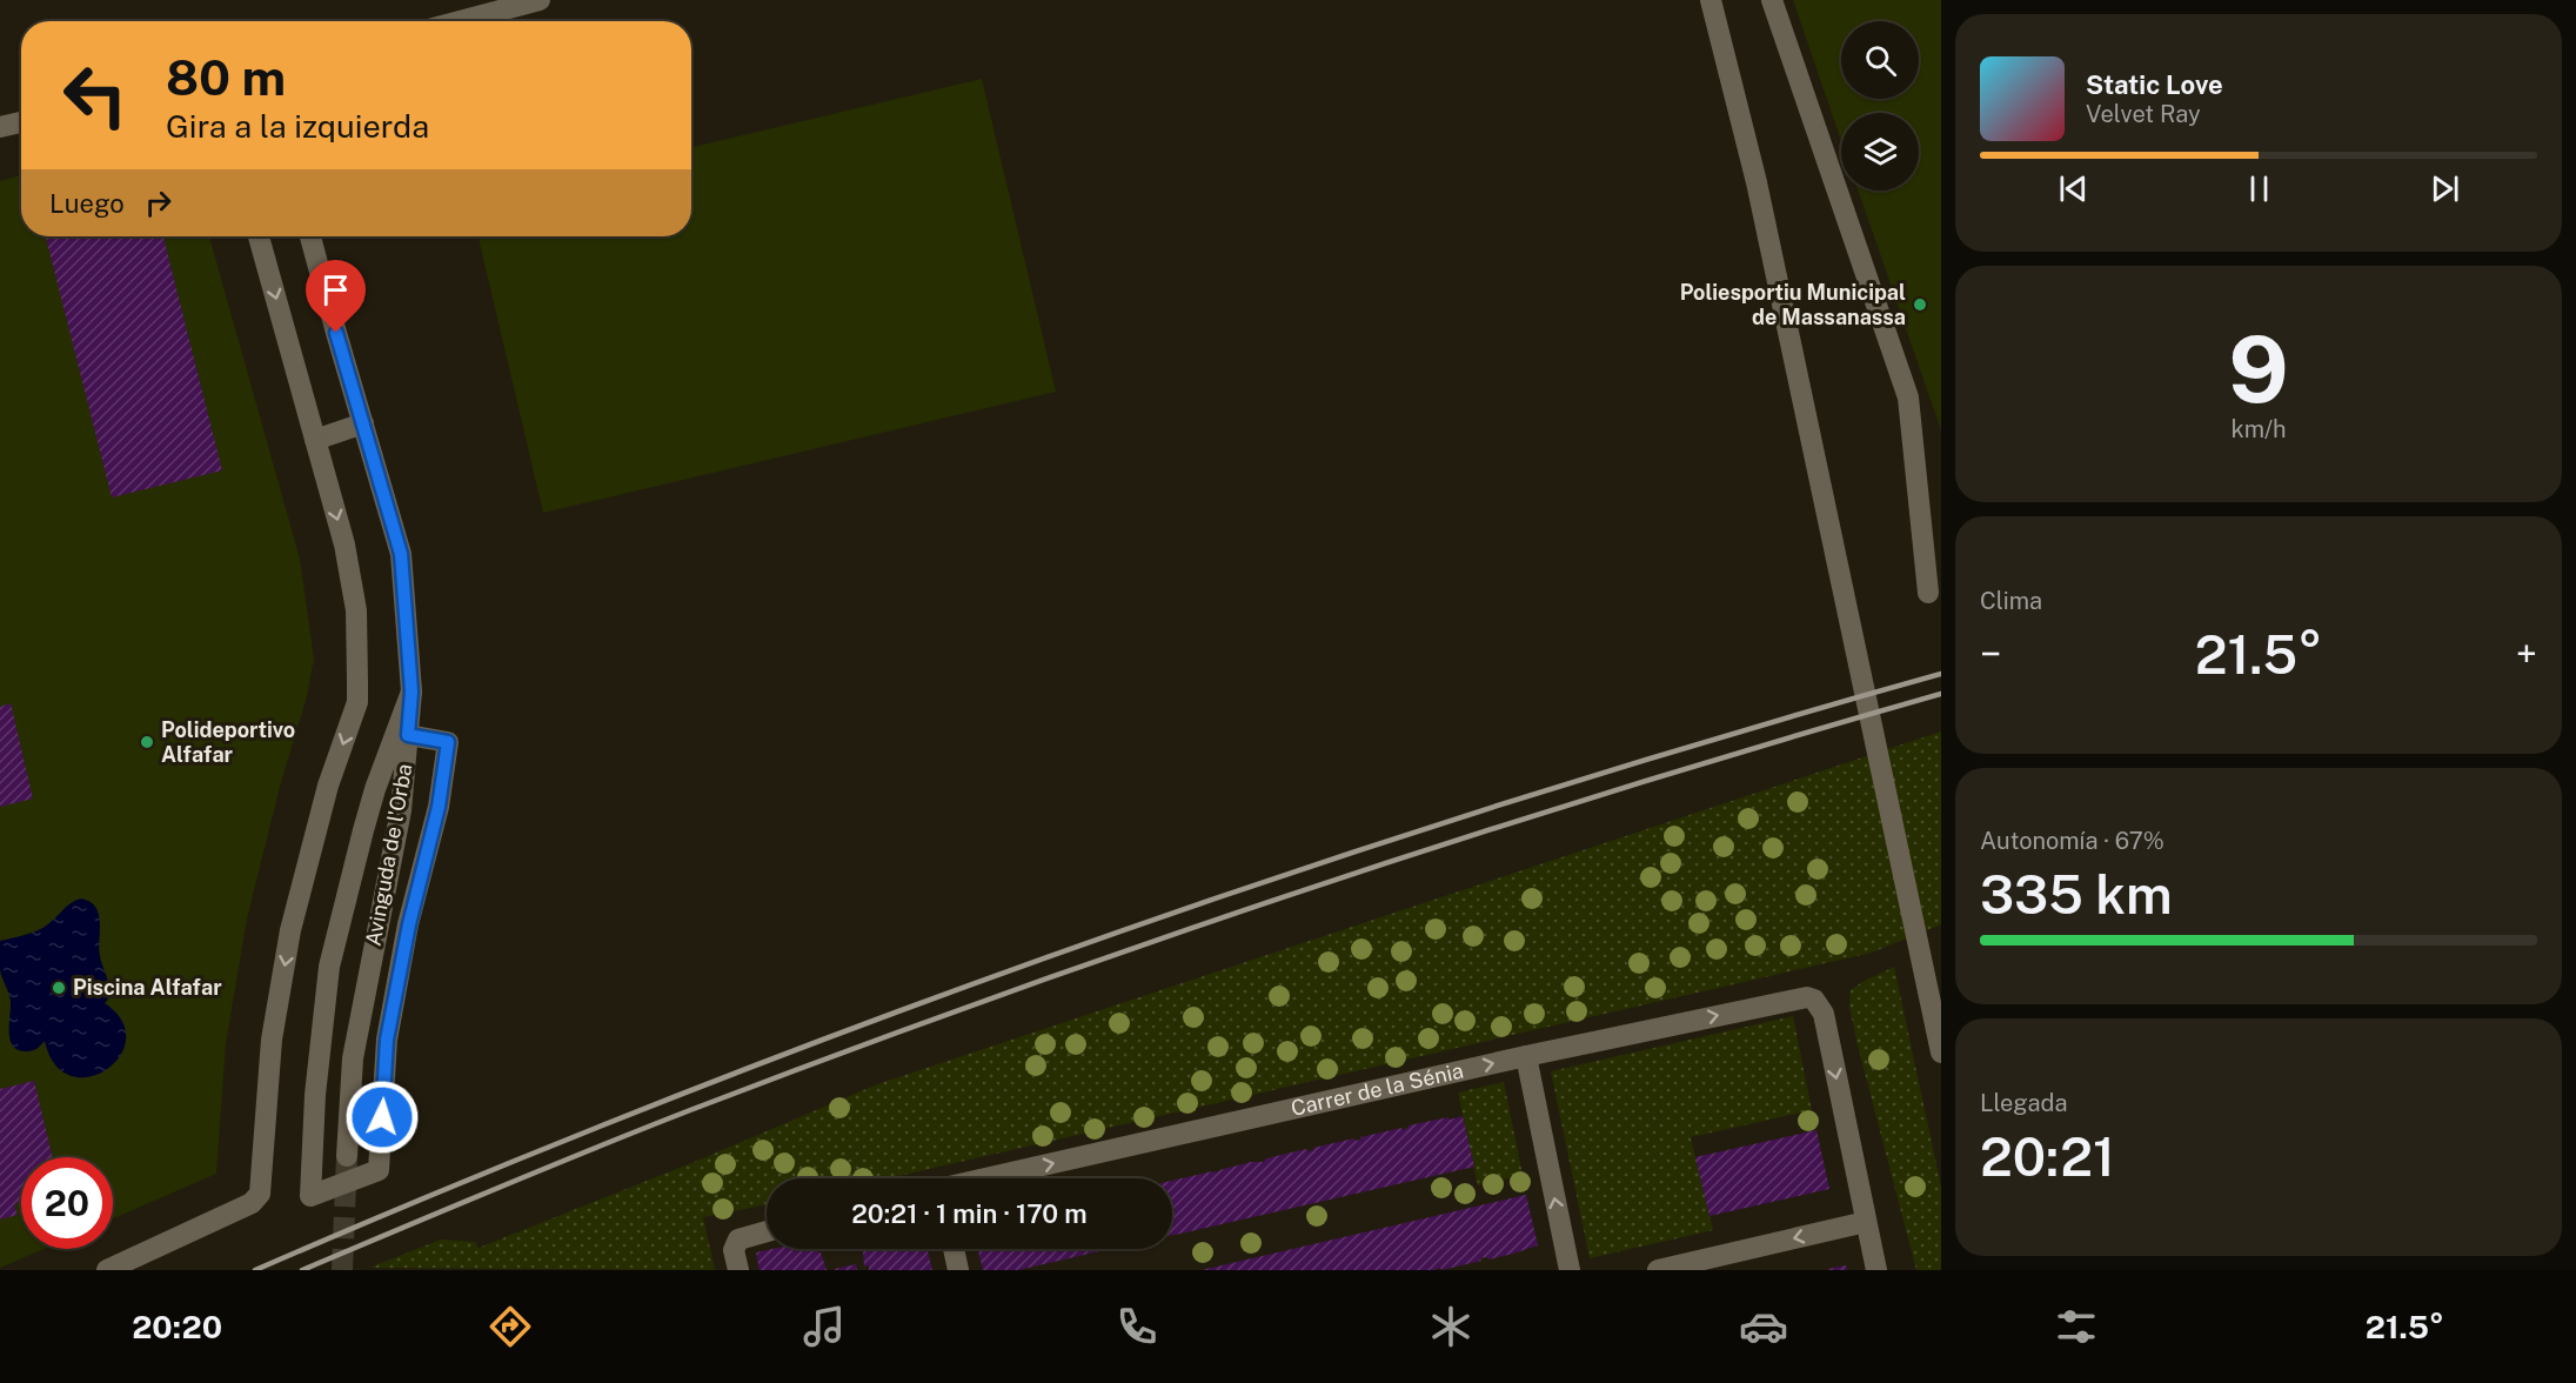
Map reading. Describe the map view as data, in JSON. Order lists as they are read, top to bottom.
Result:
{
  "streets": {
    "street": ["Avinguda de l'Orba", "Carrer de la Sénia"]
  },
  "one_way": ["Carrer de la Sénia"],
  "places": ["Poliesportiu Municipal de Massanassa", "Polideportivo Alfafar", "Piscina Alfafar"],
  "page": {
    "turn": ["80 m", "Gira a la izquierda"],
    "song": ["Static Love", "Velvet Ray"],
    "then": "Luego",
    "tile": [
      ["9", "km/h"],
      "Clima",
      ["Autonomía · 67%", "335 km"],
      ["Llegada", "20:21"]
    ],
    "heat": ["−", "21.5°", "+"],
    "limit": "20",
    "trip": "20:21 · 1 min · 170 m",
    "tabs": ["20:20", "21.5°"]
  }
}
